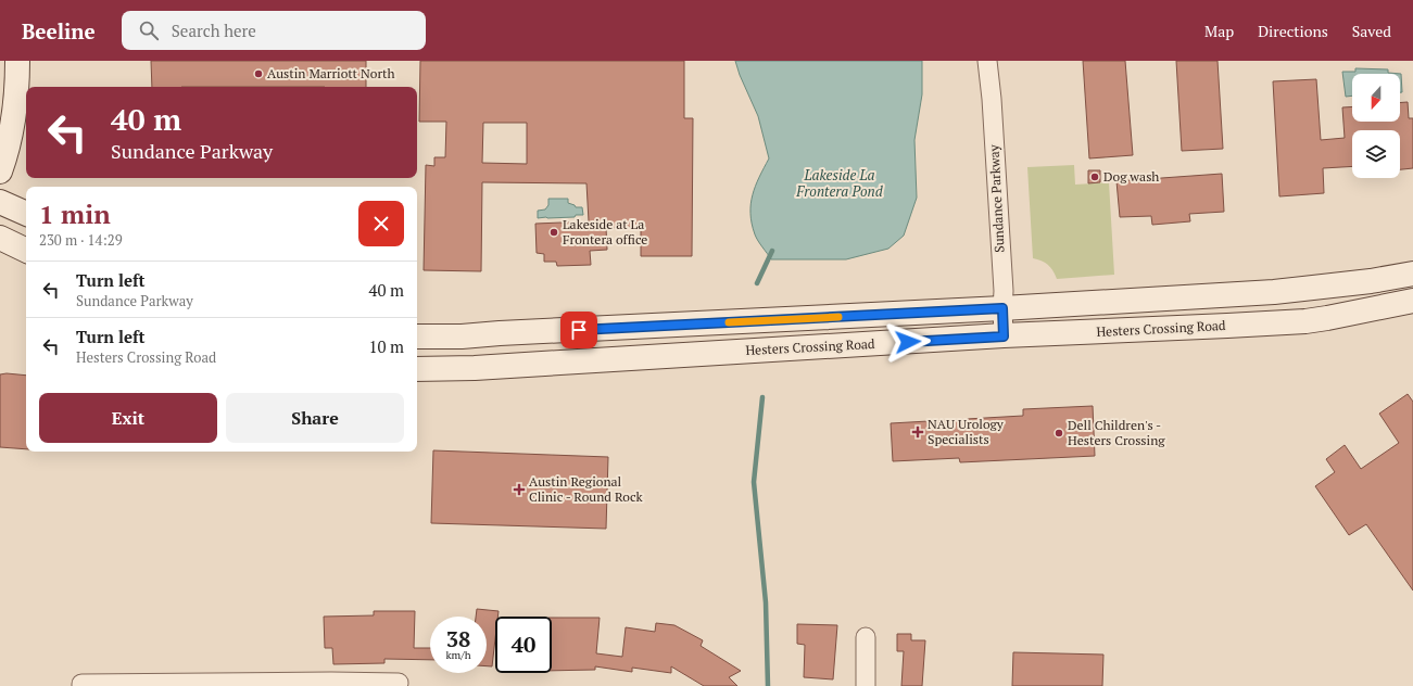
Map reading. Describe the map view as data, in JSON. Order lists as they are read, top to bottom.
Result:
{
  "streets": {
    "street": ["Sundance Parkway", "Hesters Crossing Road"]
  },
  "crossings": [
    ["Sundance Parkway", "Hesters Crossing Road"]
  ],
  "water": ["Lakeside La Frontera Pond"],
  "places": {
    "other": [
      "Austin Marriott North",
      "Dog wash",
      "Lakeside at La Frontera office",
      "Dell Children's - Hesters Crossing"
    ],
    "health": ["NAU Urology Specialists", "Austin Regional Clinic - Round Rock"]
  },
  "north": "bottom",
  "page": {
    "header": "Beeline",
    "search": "Search here",
    "nav": ["Map", "Directions", "Saved"],
    "turn": ["40 m", "Sundance Parkway"],
    "heading": ["1 min", "230 m · 14:29"],
    "list": [
      {
        "name": "Turn left",
        "note": "Sundance Parkway",
        "value": "40 m"
      },
      {
        "name": "Turn left",
        "note": "Hesters Crossing Road",
        "value": "10 m"
      }
    ],
    "buttons": ["Exit", "Share"],
    "speed": "38 km/h",
    "limit": "40"
  }
}
